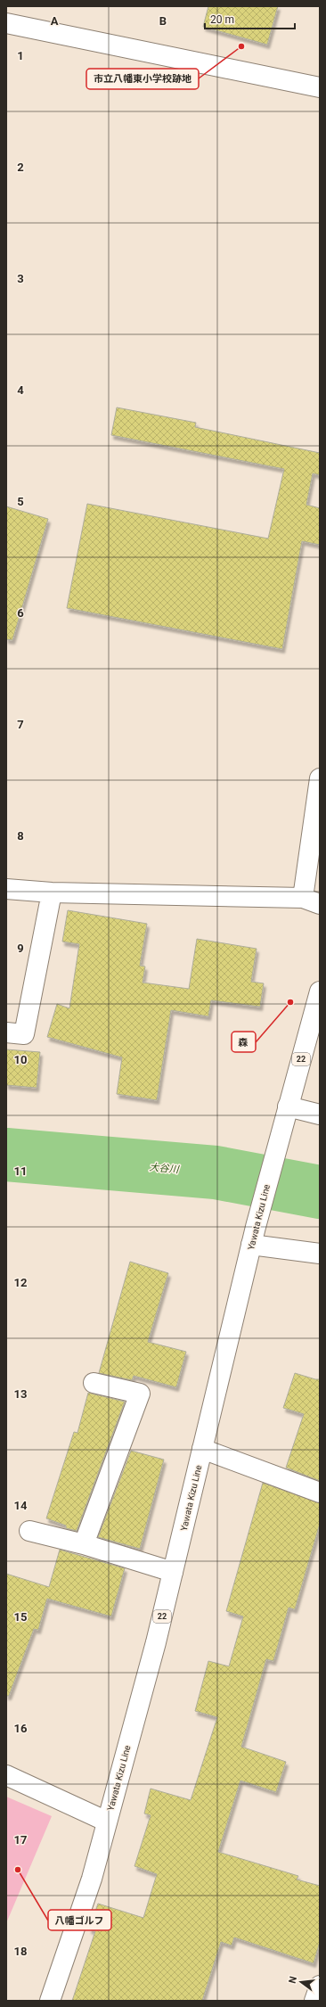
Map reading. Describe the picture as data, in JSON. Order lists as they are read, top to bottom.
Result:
{
  "streets": {
    "street": ["22", "Yawata Kizu Line"]
  },
  "water": ["大谷川"],
  "places": ["市立八幡東小学校跡地", "森", "八幡ゴルフ"],
  "scale_bar": "20 m",
  "north": "left",
  "grid": {
    "columns": ["A", "B"],
    "rows": [
      "1",
      "2",
      "3",
      "4",
      "5",
      "6",
      "7",
      "8",
      "9",
      "10",
      "11",
      "12",
      "13",
      "14",
      "15",
      "16",
      "17",
      "18"
    ]
  }
}
